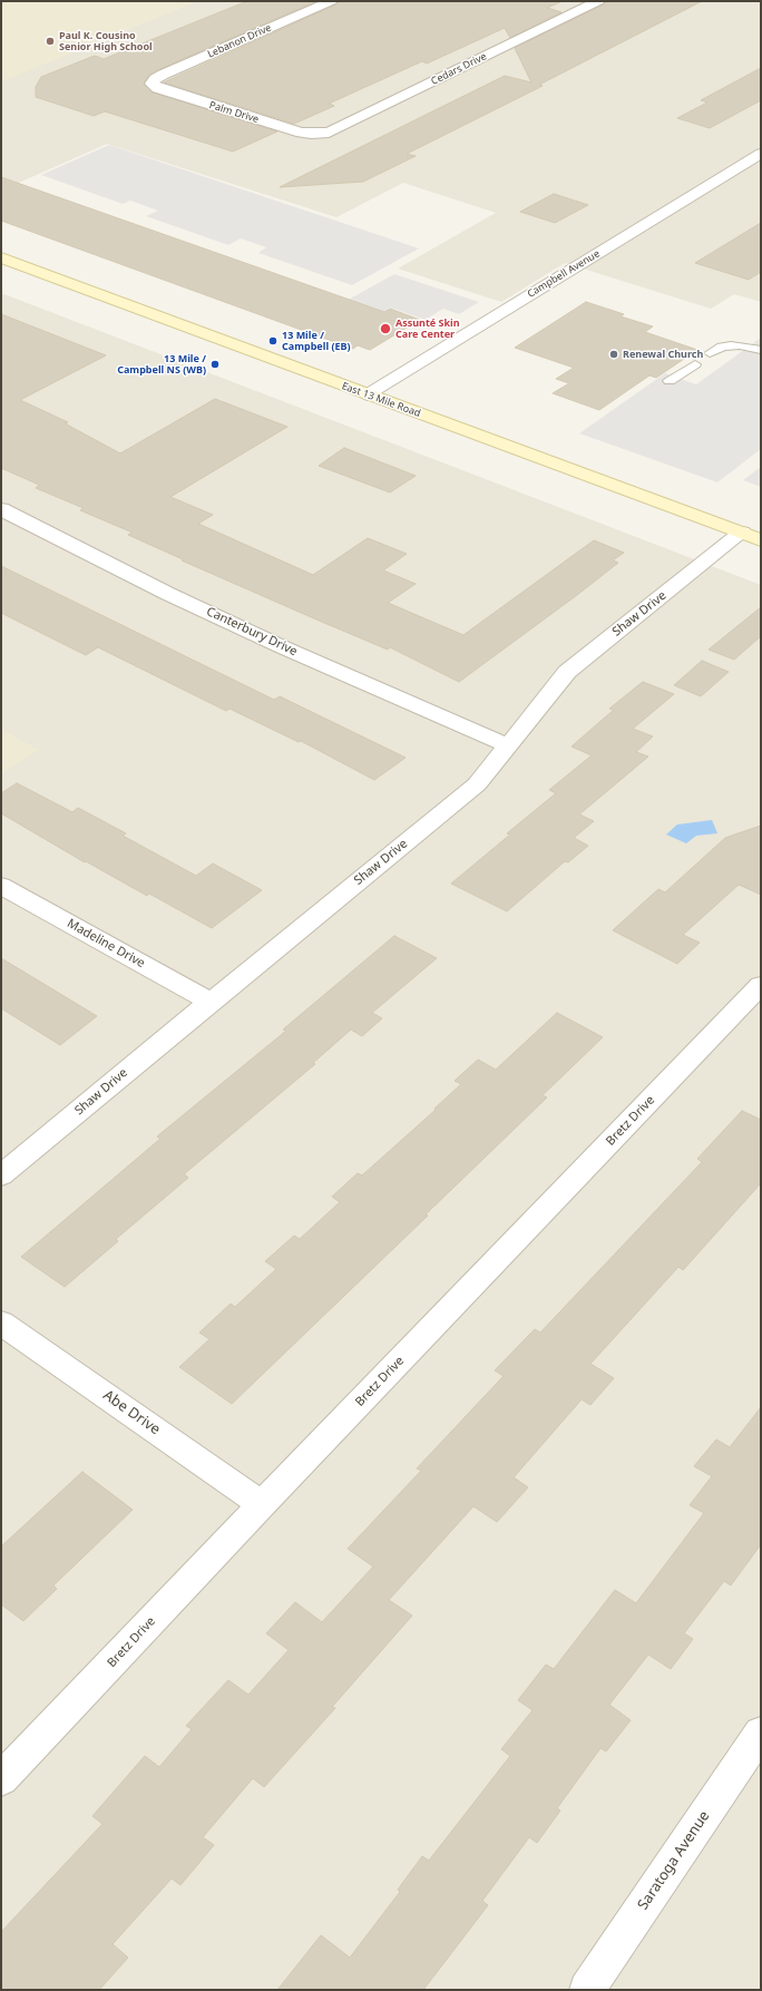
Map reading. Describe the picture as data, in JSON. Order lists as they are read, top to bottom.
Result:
{
  "streets": {
    "main road": ["East 13 Mile Road"],
    "street": [
      "Lebanon Drive",
      "Cedars Drive",
      "Palm Drive",
      "Campbell Avenue",
      "Shaw Drive",
      "Canterbury Drive",
      "Madeline Drive",
      "Bretz Drive",
      "Abe Drive",
      "Saratoga Avenue"
    ]
  },
  "crossings": [
    ["Lebanon Drive", "Palm Drive"],
    ["Cedars Drive", "Palm Drive"],
    ["Campbell Avenue", "East 13 Mile Road"],
    ["East 13 Mile Road", "Shaw Drive"],
    ["Shaw Drive", "Canterbury Drive"],
    ["Shaw Drive", "Madeline Drive"],
    ["Bretz Drive", "Abe Drive"]
  ],
  "places": [
    "Paul K. Cousino Senior High School",
    "Assunté Skin Care Center",
    "13 Mile / Campbell (EB)",
    "Renewal Church",
    "13 Mile / Campbell NS (WB)"
  ]
}
